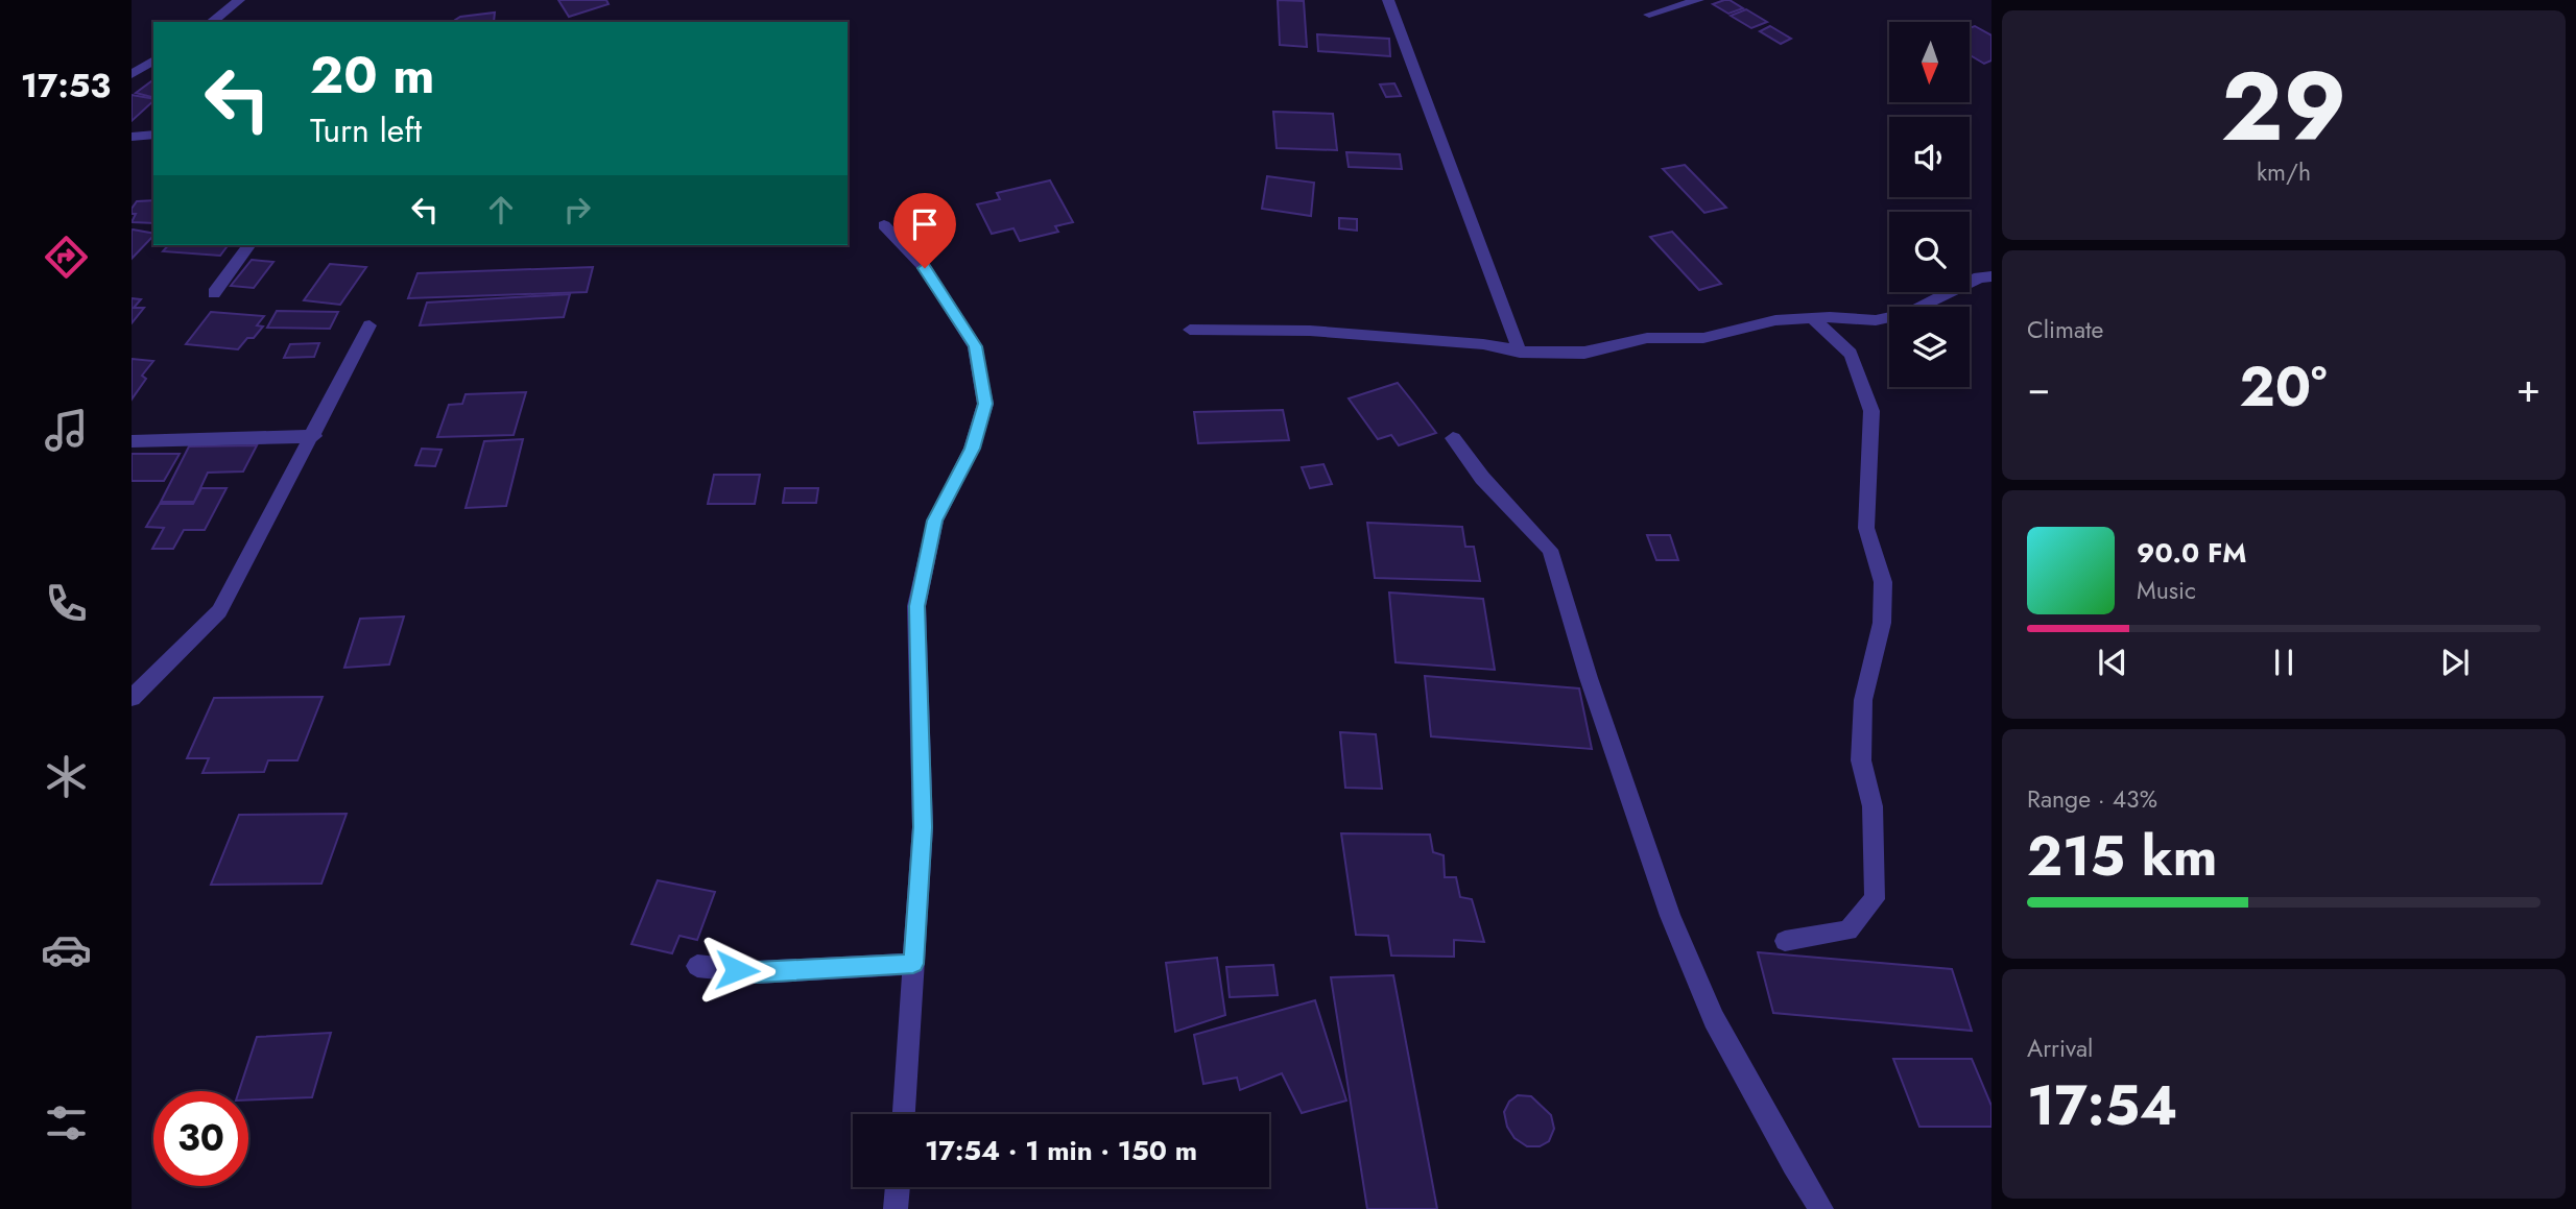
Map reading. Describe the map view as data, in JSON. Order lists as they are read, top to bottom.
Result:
{
  "north": "bottom",
  "page": {
    "tabs": "17:53",
    "tile": [
      ["29", "km/h"],
      "Climate",
      ["Range · 43%", "215 km"],
      ["Arrival", "17:54"]
    ],
    "turn": ["20 m", "Turn left"],
    "heat": ["−", "20°", "+"],
    "song": ["90.0 FM", "Music"],
    "limit": "30",
    "trip": "17:54 · 1 min · 150 m"
  }
}
